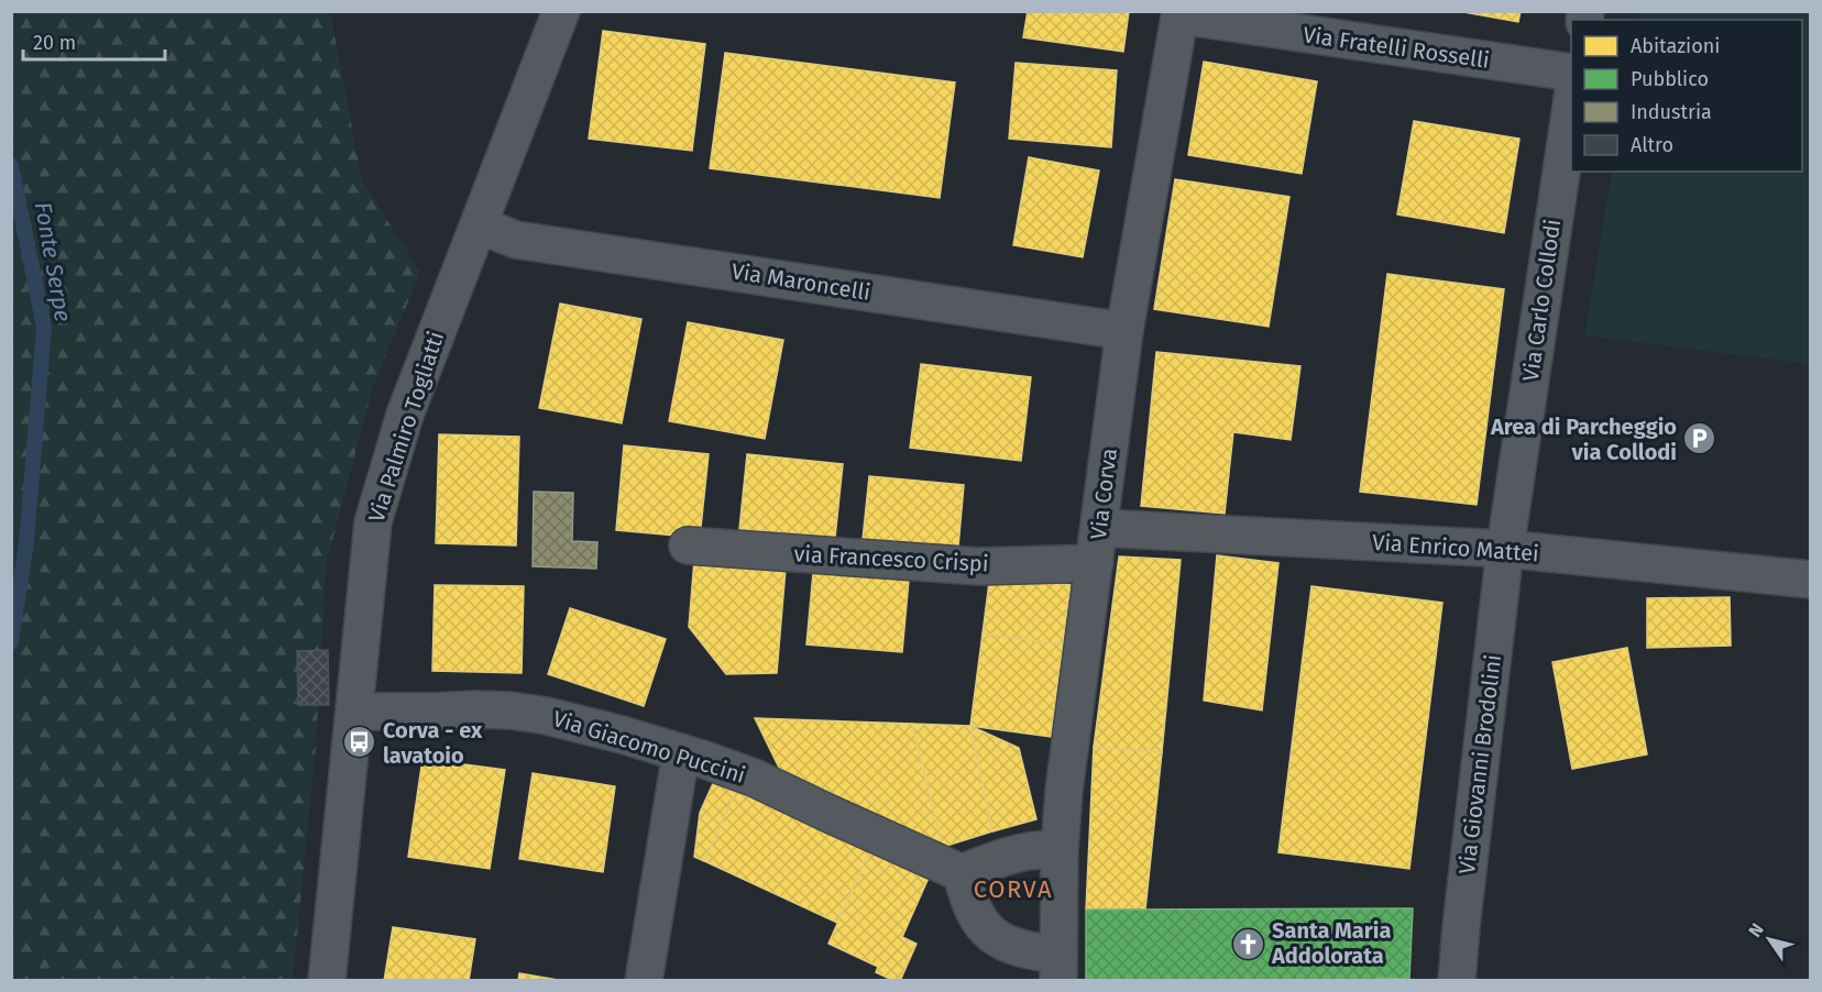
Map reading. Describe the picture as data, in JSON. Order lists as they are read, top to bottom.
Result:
{
  "streets": {
    "street": [
      "Via Fratelli Rosselli",
      "Via Maroncelli",
      "Via Carlo Collodi",
      "Via Palmiro Togliatti",
      "Via Corva",
      "Via Enrico Mattei",
      "via Francesco Crispi",
      "Via Giacomo Puccini",
      "Via Giovanni Brodolini"
    ]
  },
  "crossings": [
    ["Via Fratelli Rosselli", "Via Corva"],
    ["Via Maroncelli", "Via Palmiro Togliatti"],
    ["Via Maroncelli", "Via Corva"],
    ["Via Carlo Collodi", "Via Enrico Mattei"],
    ["Via Carlo Collodi", "Via Giovanni Brodolini"],
    ["Via Palmiro Togliatti", "Via Giacomo Puccini"],
    ["Via Corva", "Via Enrico Mattei"],
    ["Via Corva", "via Francesco Crispi"],
    ["Via Enrico Mattei", "Via Giovanni Brodolini"]
  ],
  "districts": ["CORVA"],
  "water": ["Fonte Serpe"],
  "places": {
    "parking": ["Area di Parcheggio via Collodi"],
    "bus stop": ["Corva - ex lavatoio"],
    "church": ["Santa Maria Addolorata"]
  },
  "legend": [
    "Abitazioni",
    "Pubblico",
    "Industria",
    "Altro"
  ],
  "scale_bar": "20 m",
  "north": "top left"
}
